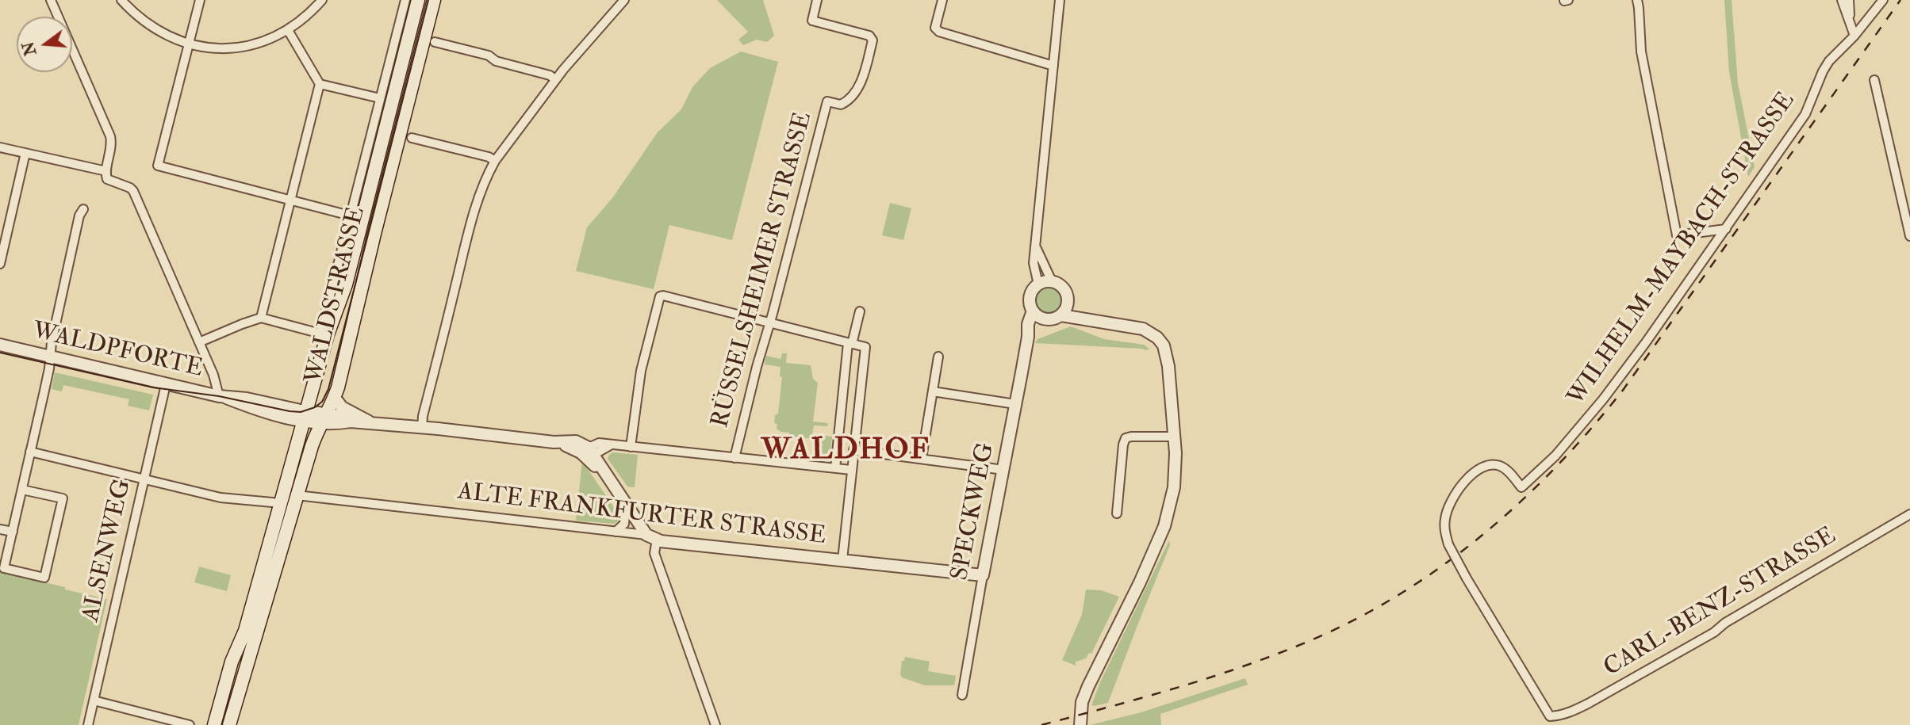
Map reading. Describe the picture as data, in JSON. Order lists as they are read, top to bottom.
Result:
{
  "streets": {
    "main road": ["WALDSTRASSE"],
    "street": [
      "WILHELM-MAYBACH-STRASSE",
      "RÜSSELSHEIMER STRASSE",
      "WALDPFORTE",
      "SPECKWEG",
      "ALTE FRANKFURTER STRASSE",
      "ALSENWEG",
      "CARL-BENZ-STRASSE"
    ]
  },
  "crossings": [
    ["WILHELM-MAYBACH-STRASSE", "CARL-BENZ-STRASSE"],
    ["WALDSTRASSE", "WALDPFORTE"],
    ["WALDSTRASSE", "ALTE FRANKFURTER STRASSE"],
    ["WALDPFORTE", "ALSENWEG"],
    ["SPECKWEG", "ALTE FRANKFURTER STRASSE"]
  ],
  "districts": ["WALDHOF"],
  "north": "left"
}
